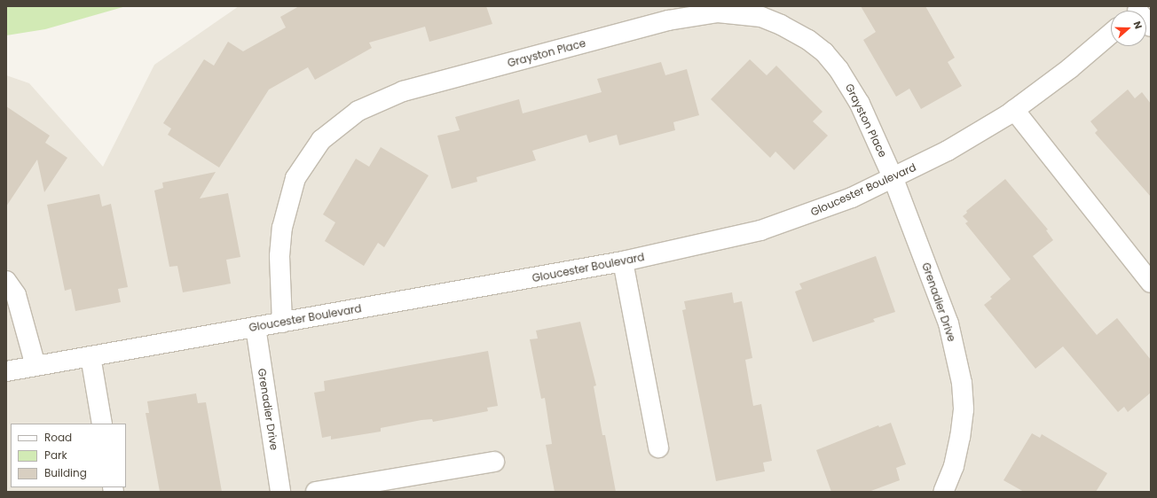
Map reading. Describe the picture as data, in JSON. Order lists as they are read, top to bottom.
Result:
{
  "streets": {
    "street": ["Grayston Place", "Gloucester Boulevard", "Grenadier Drive"]
  },
  "crossings": [
    ["Grayston Place", "Gloucester Boulevard"],
    ["Grayston Place", "Grenadier Drive"],
    ["Gloucester Boulevard", "Grenadier Drive"]
  ],
  "legend": ["Road", "Park", "Building"],
  "north": "right"
}
